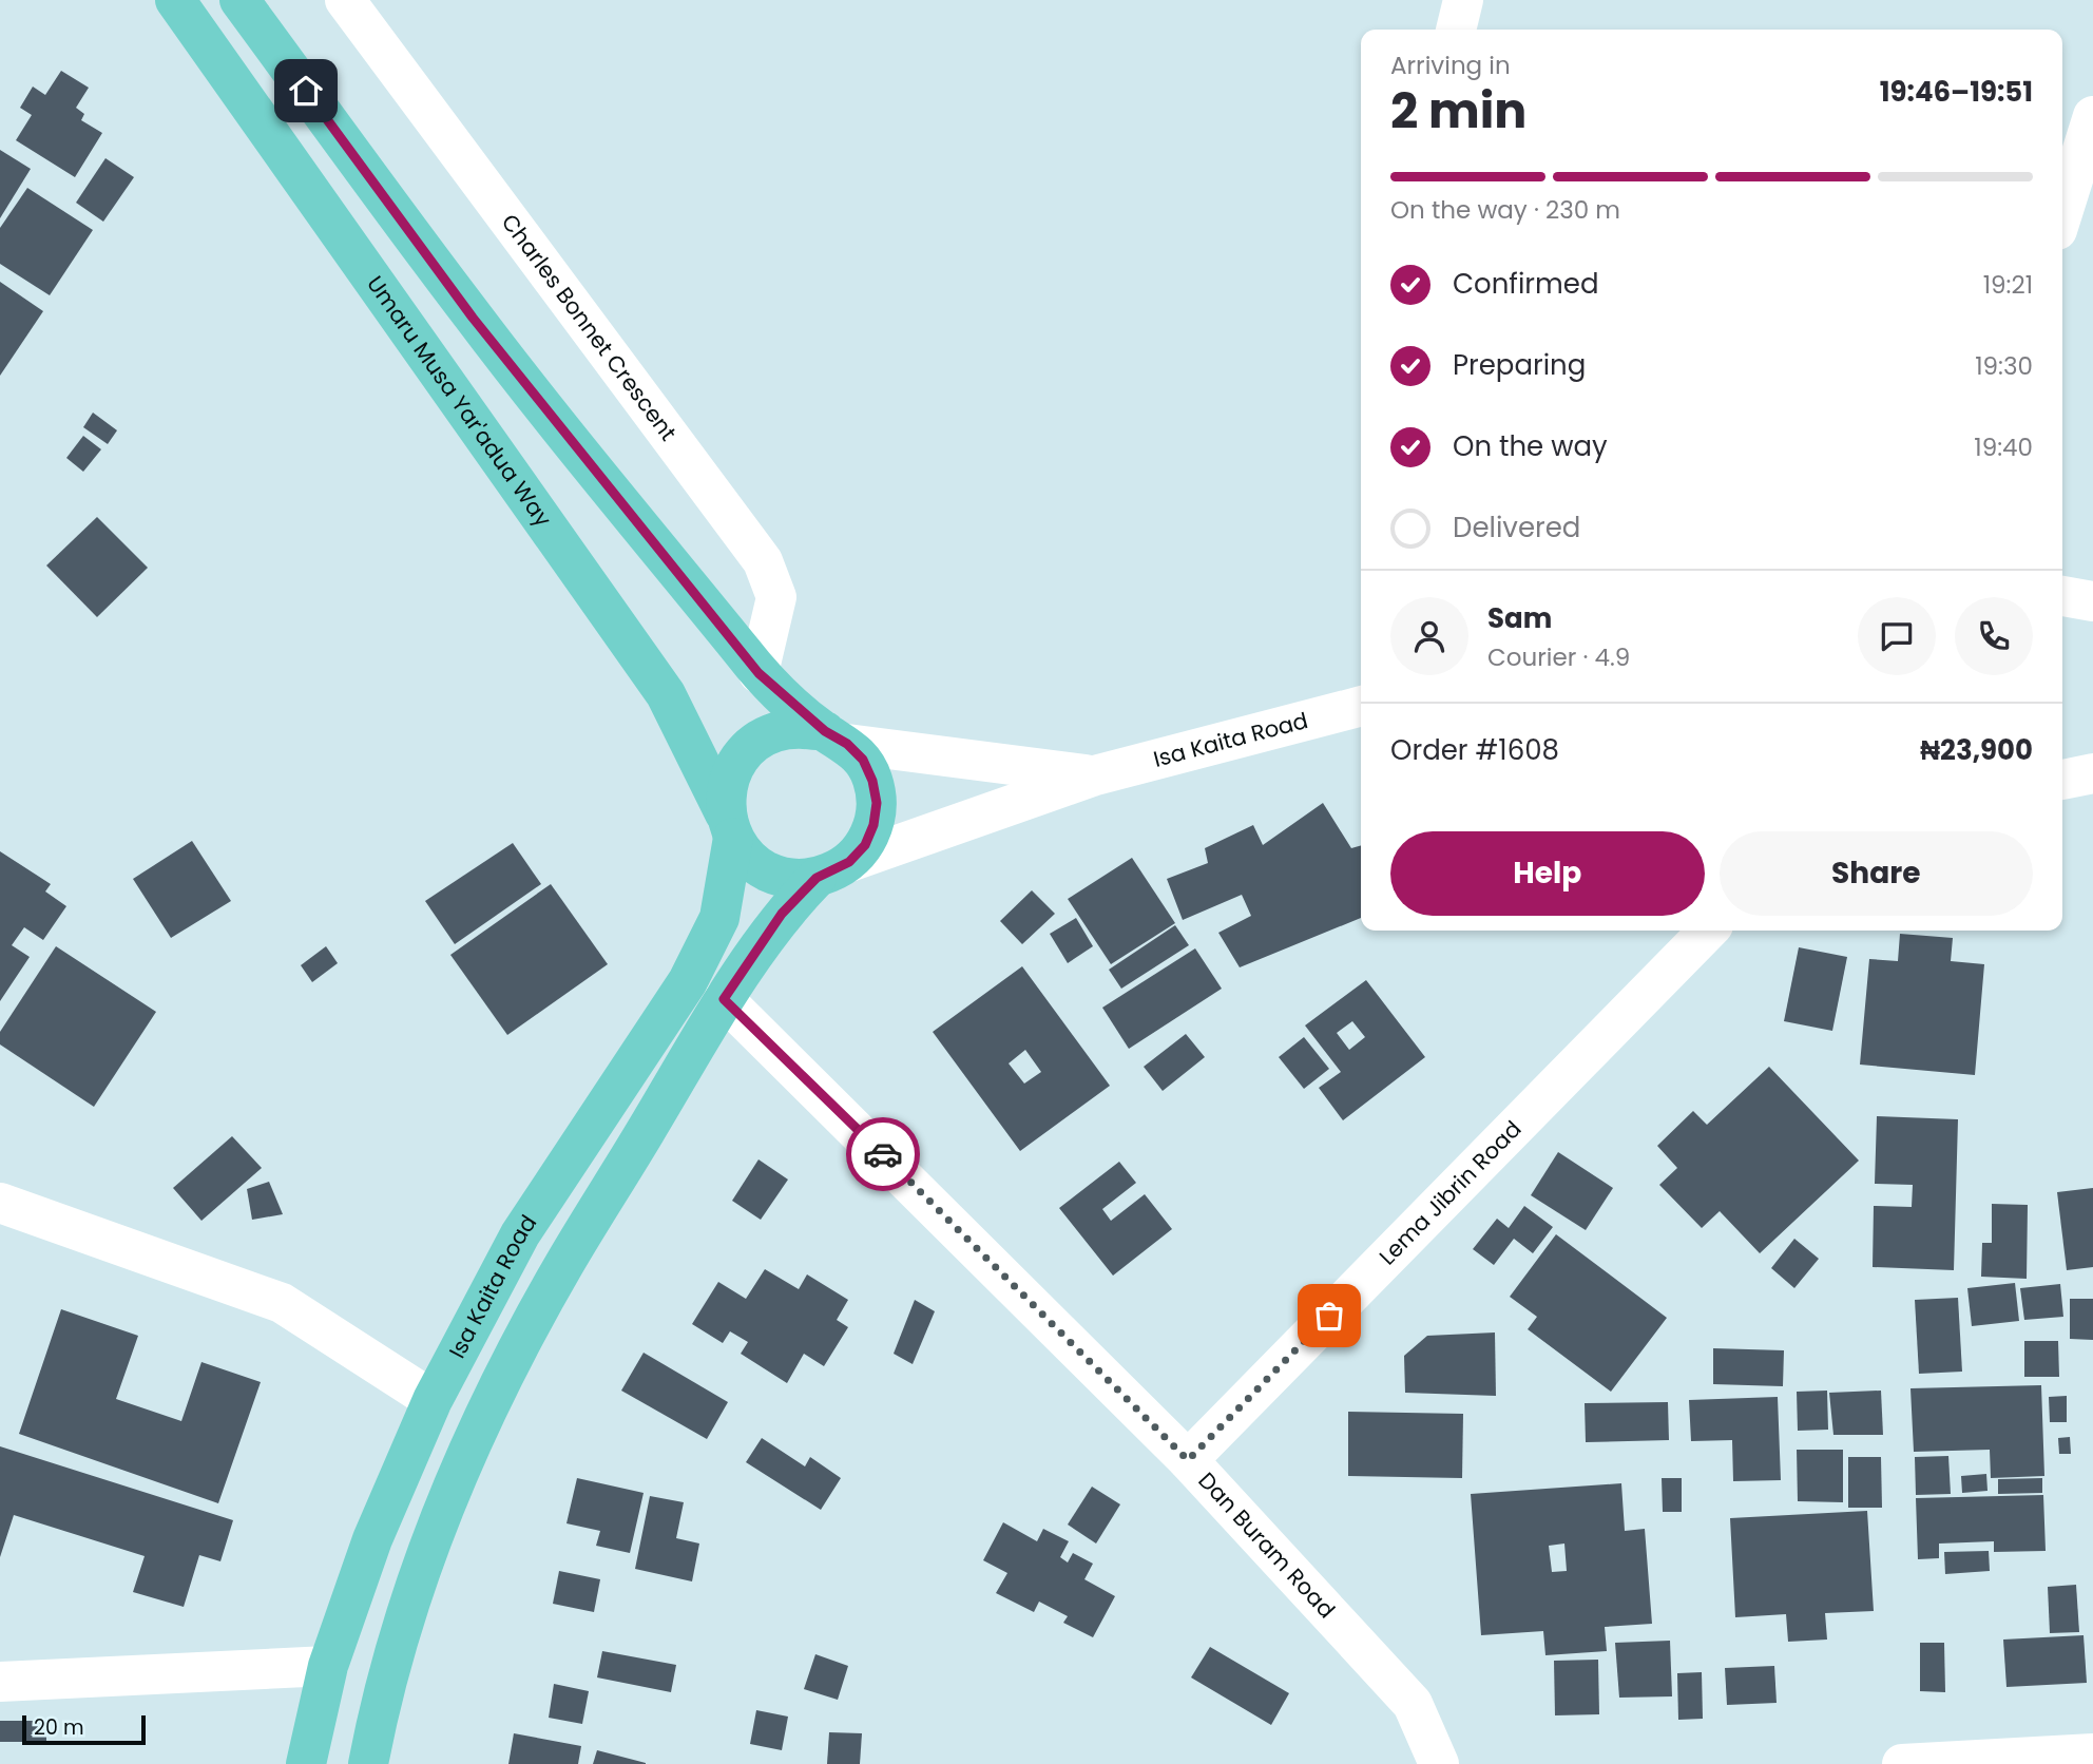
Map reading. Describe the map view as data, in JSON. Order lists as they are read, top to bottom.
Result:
{
  "streets": {
    "main road": ["Umaru Musa Yar'adua Way", "Isa Kaita Road"],
    "street": ["Charles Bonnet Crescent", "Lema Jibrin Road", "Dan Buram Road"]
  },
  "crossings": [
    ["Umaru Musa Yar'adua Way", "Isa Kaita Road"],
    ["Isa Kaita Road", "Dan Buram Road"],
    ["Lema Jibrin Road", "Dan Buram Road"]
  ],
  "scale_bar": "20 m",
  "page": {
    "heading": ["2 min", "Arriving in", "19:46–19:51"],
    "panel": [
      "Sam",
      "Courier · 4.9",
      "Order #1608",
      "₦23,900"
    ],
    "bar": "On the way · 230 m",
    "list": [
      ["Confirmed", "19:21"],
      ["Preparing", "19:30"],
      ["On the way", "19:40"],
      "Delivered"
    ],
    "buttons": ["Help", "Share"],
    "scale": "20 m"
  }
}
